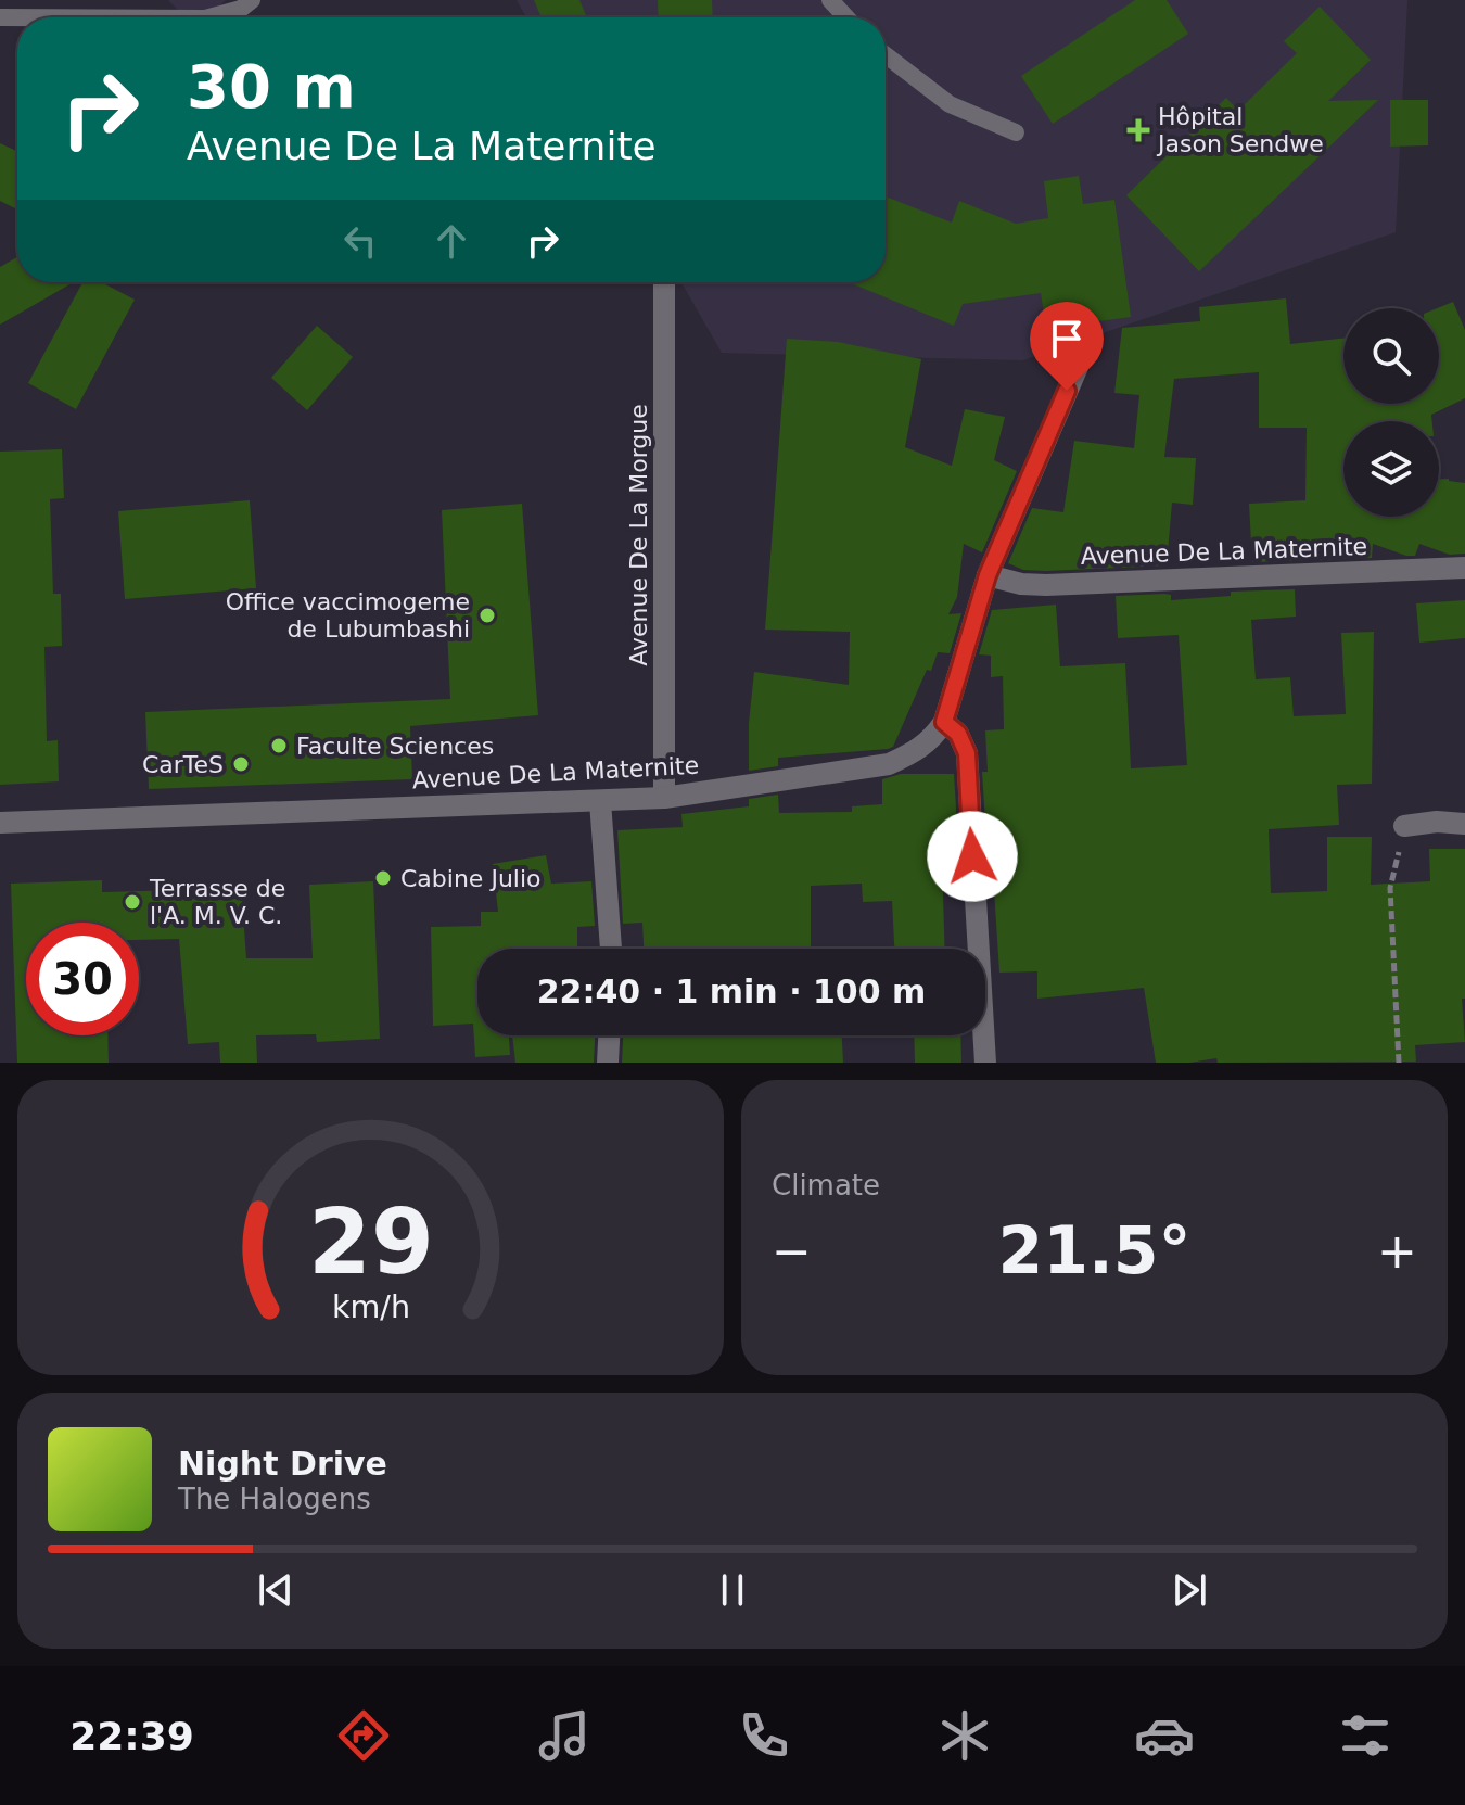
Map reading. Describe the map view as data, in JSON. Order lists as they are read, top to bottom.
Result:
{
  "streets": {
    "street": ["Avenue De La Morgue", "Avenue De La Maternite"]
  },
  "crossings": [
    ["Avenue De La Morgue", "Avenue De La Maternite"]
  ],
  "places": {
    "health": ["Hôpital Jason Sendwe"],
    "other": [
      "Office vaccimogeme de Lubumbashi",
      "Faculte Sciences",
      "CarTeS",
      "Cabine Julio",
      "Terrasse de l'A. M. V. C."
    ]
  },
  "page": {
    "turn": ["30 m", "Avenue De La Maternite"],
    "limit": "30",
    "trip": "22:40 · 1 min · 100 m",
    "tile": "Climate",
    "heat": ["−", "21.5°", "+"],
    "song": ["Night Drive", "The Halogens"],
    "tabs": "22:39",
    "gauge": ["29", "km/h"]
  }
}
